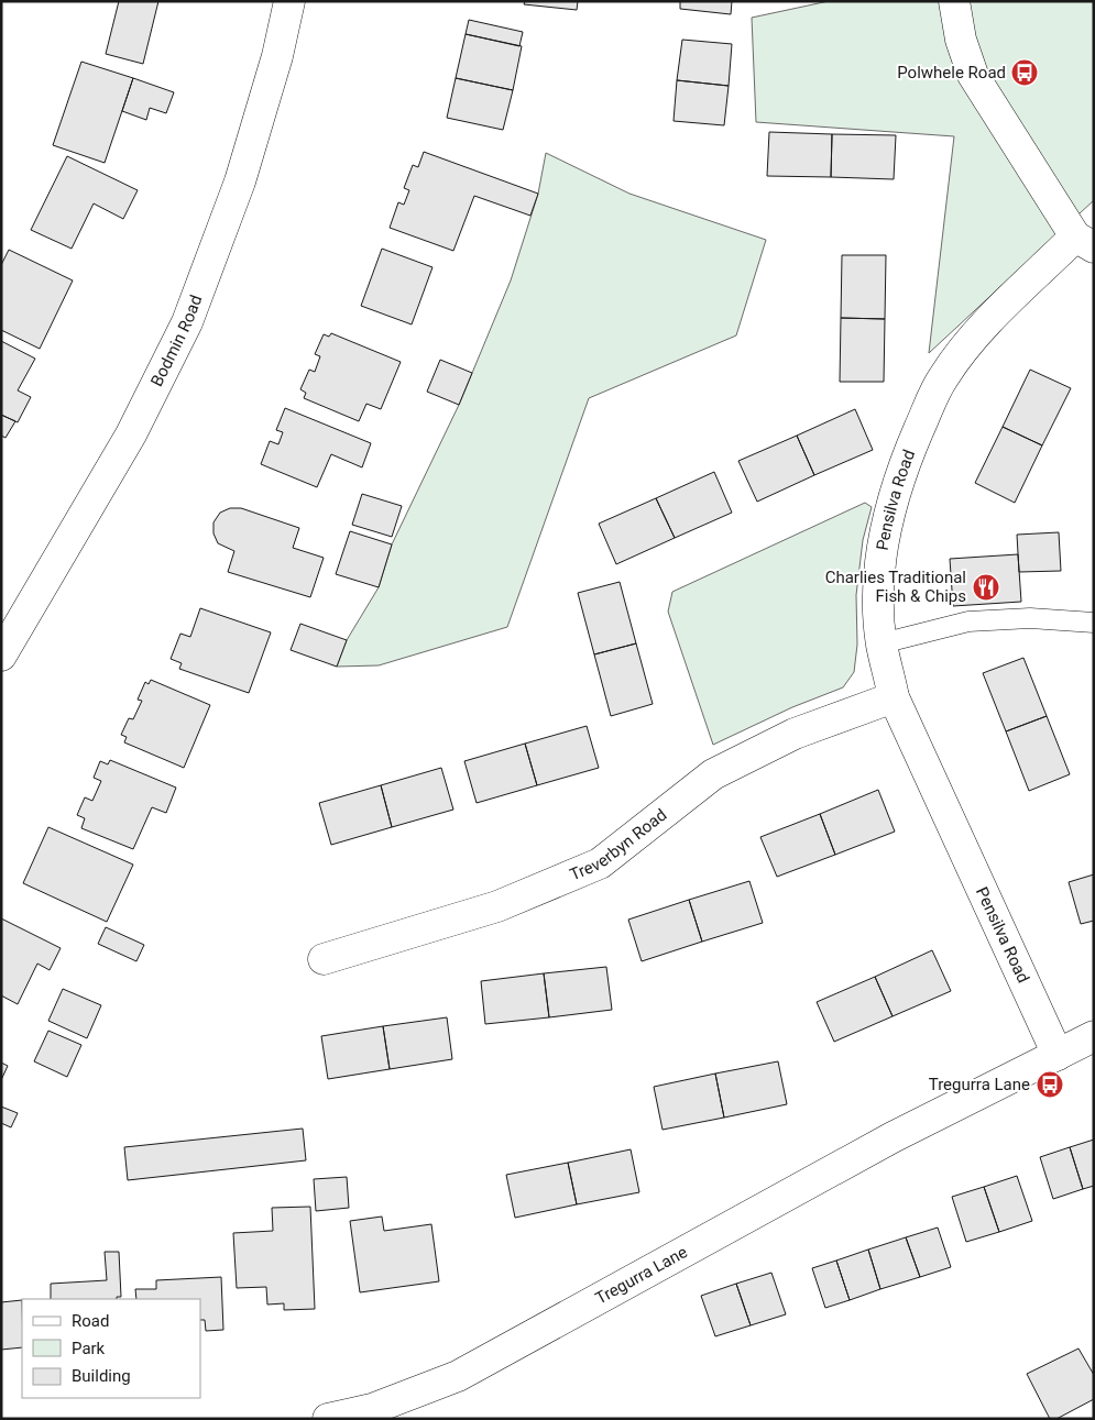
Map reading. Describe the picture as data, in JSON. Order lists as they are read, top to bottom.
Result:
{
  "streets": {
    "street": [
      "Bodmin Road",
      "Pensilva Road",
      "Treverbyn Road",
      "Tregurra Lane"
    ]
  },
  "crossings": [
    ["Pensilva Road", "Treverbyn Road"],
    ["Pensilva Road", "Tregurra Lane"]
  ],
  "places": {
    "bus stop": ["Polwhele Road", "Tregurra Lane"],
    "restaurant": ["Charlies Traditional Fish & Chips"]
  },
  "legend": ["Road", "Park", "Building"]
}
